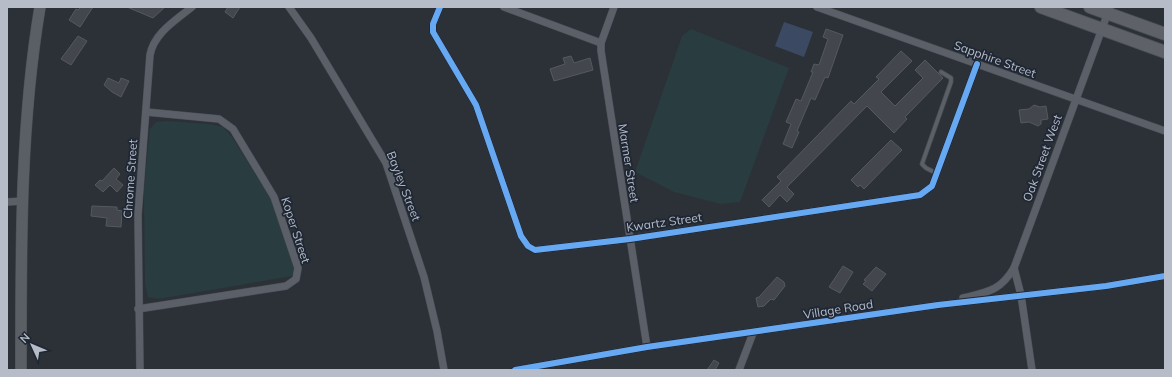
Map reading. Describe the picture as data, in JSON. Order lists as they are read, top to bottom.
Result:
{
  "streets": {
    "street": [
      "Sapphire Street",
      "Oak Street West",
      "Marmer Street",
      "Chrome Street",
      "Bayley Street",
      "Kwartz Street",
      "Koper Street",
      "Village Road"
    ]
  },
  "crossings": [
    ["Sapphire Street", "Oak Street West"],
    ["Sapphire Street", "Kwartz Street"],
    ["Oak Street West", "Village Road"],
    ["Marmer Street", "Kwartz Street"],
    ["Marmer Street", "Village Road"],
    ["Chrome Street", "Koper Street"]
  ],
  "north": "top left"
}
